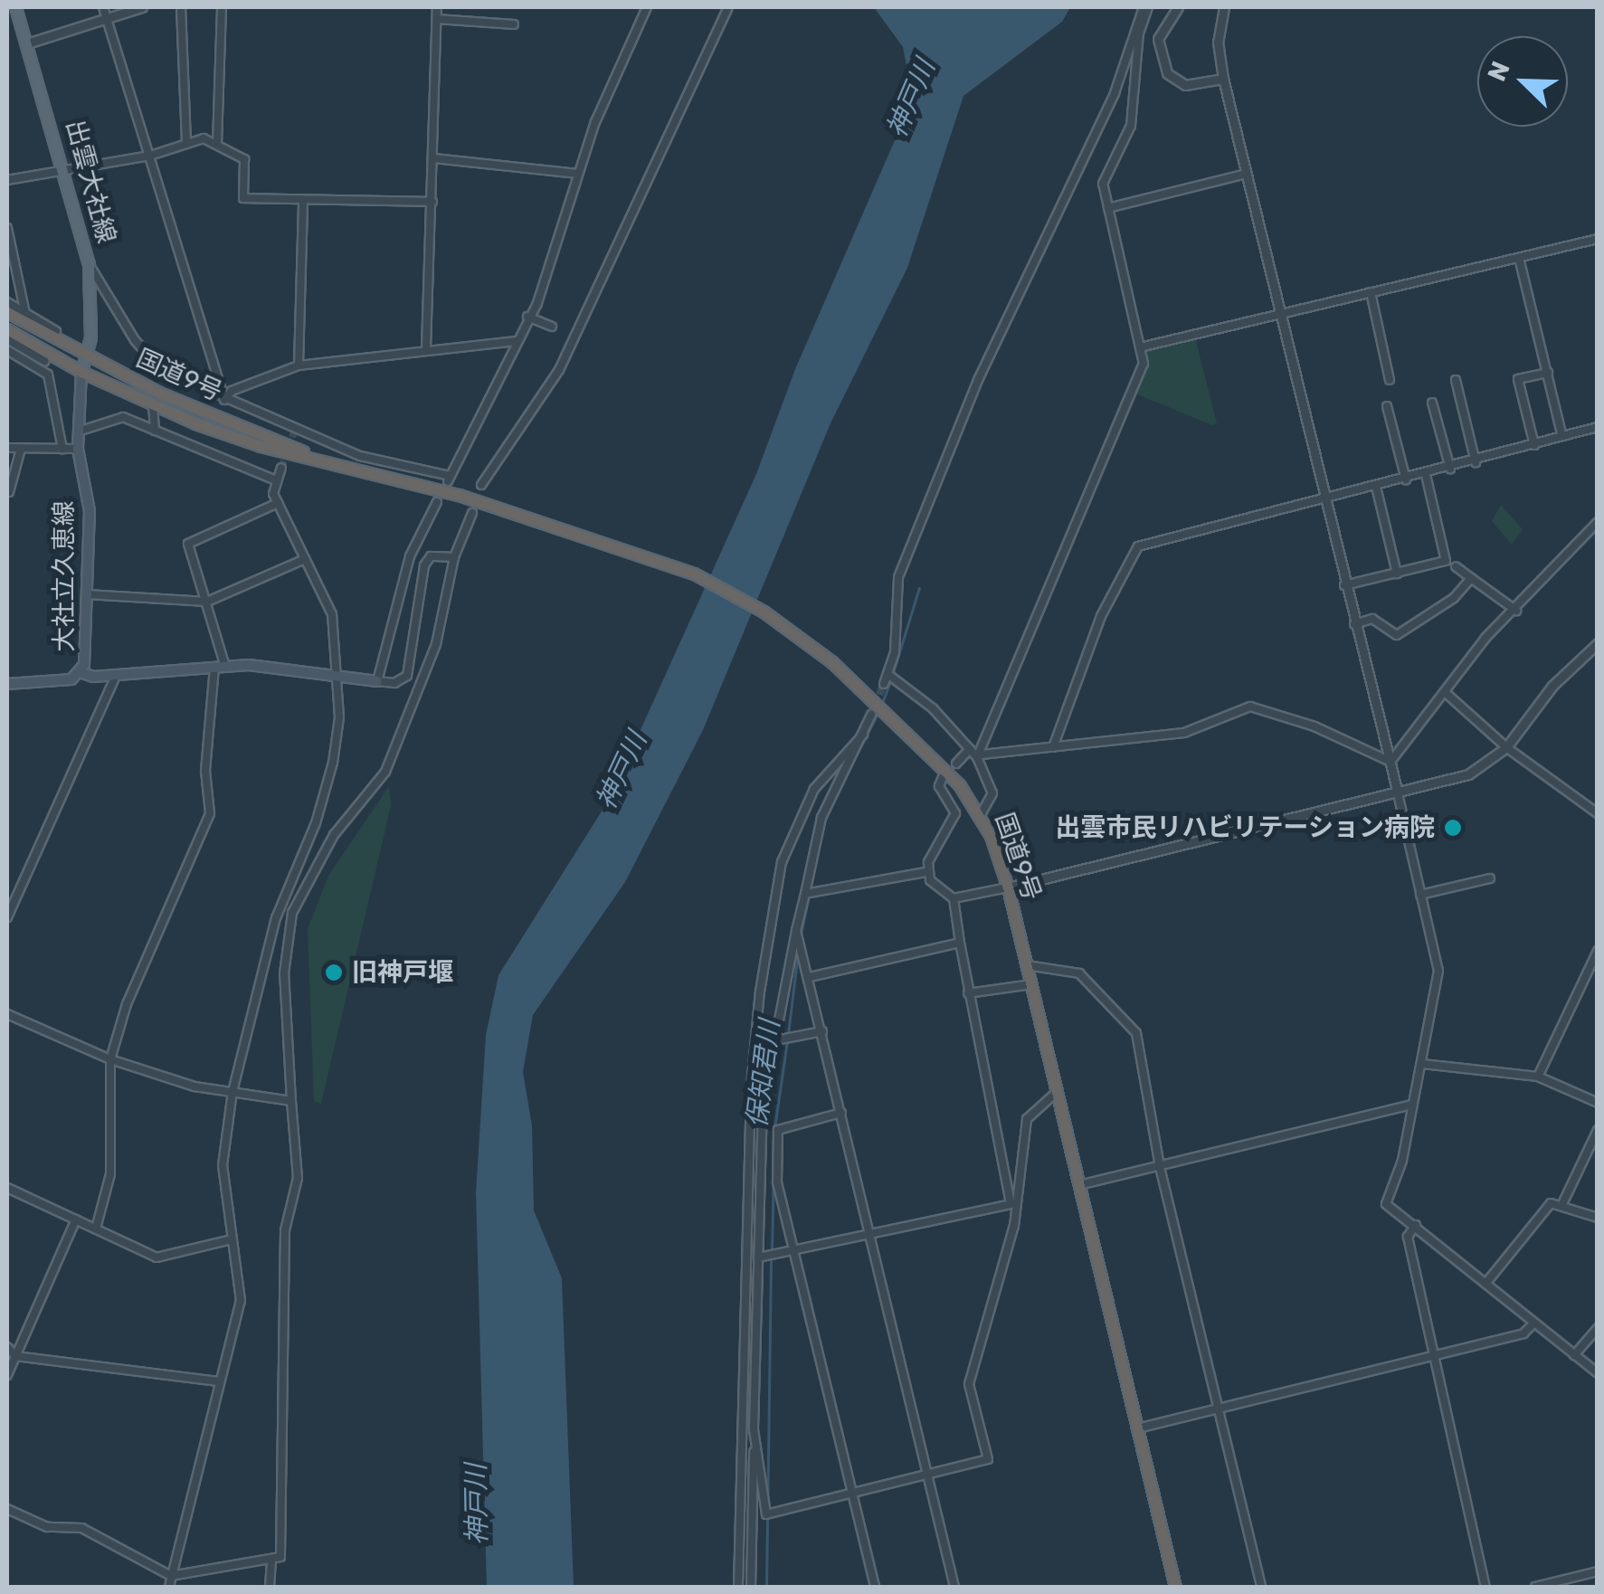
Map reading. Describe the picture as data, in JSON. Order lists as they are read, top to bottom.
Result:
{
  "streets": {
    "highway": ["国道9号"],
    "main road": ["出雲大社線", "大社立久恵線"]
  },
  "crossings": [
    ["出雲大社線", "国道9号"],
    ["出雲大社線", "大社立久恵線"],
    ["国道9号", "大社立久恵線"]
  ],
  "water": ["神戸川", "保知君川"],
  "places": ["出雲市民リハビリテーション病院", "旧神戸堰"],
  "north": "top left"
}
